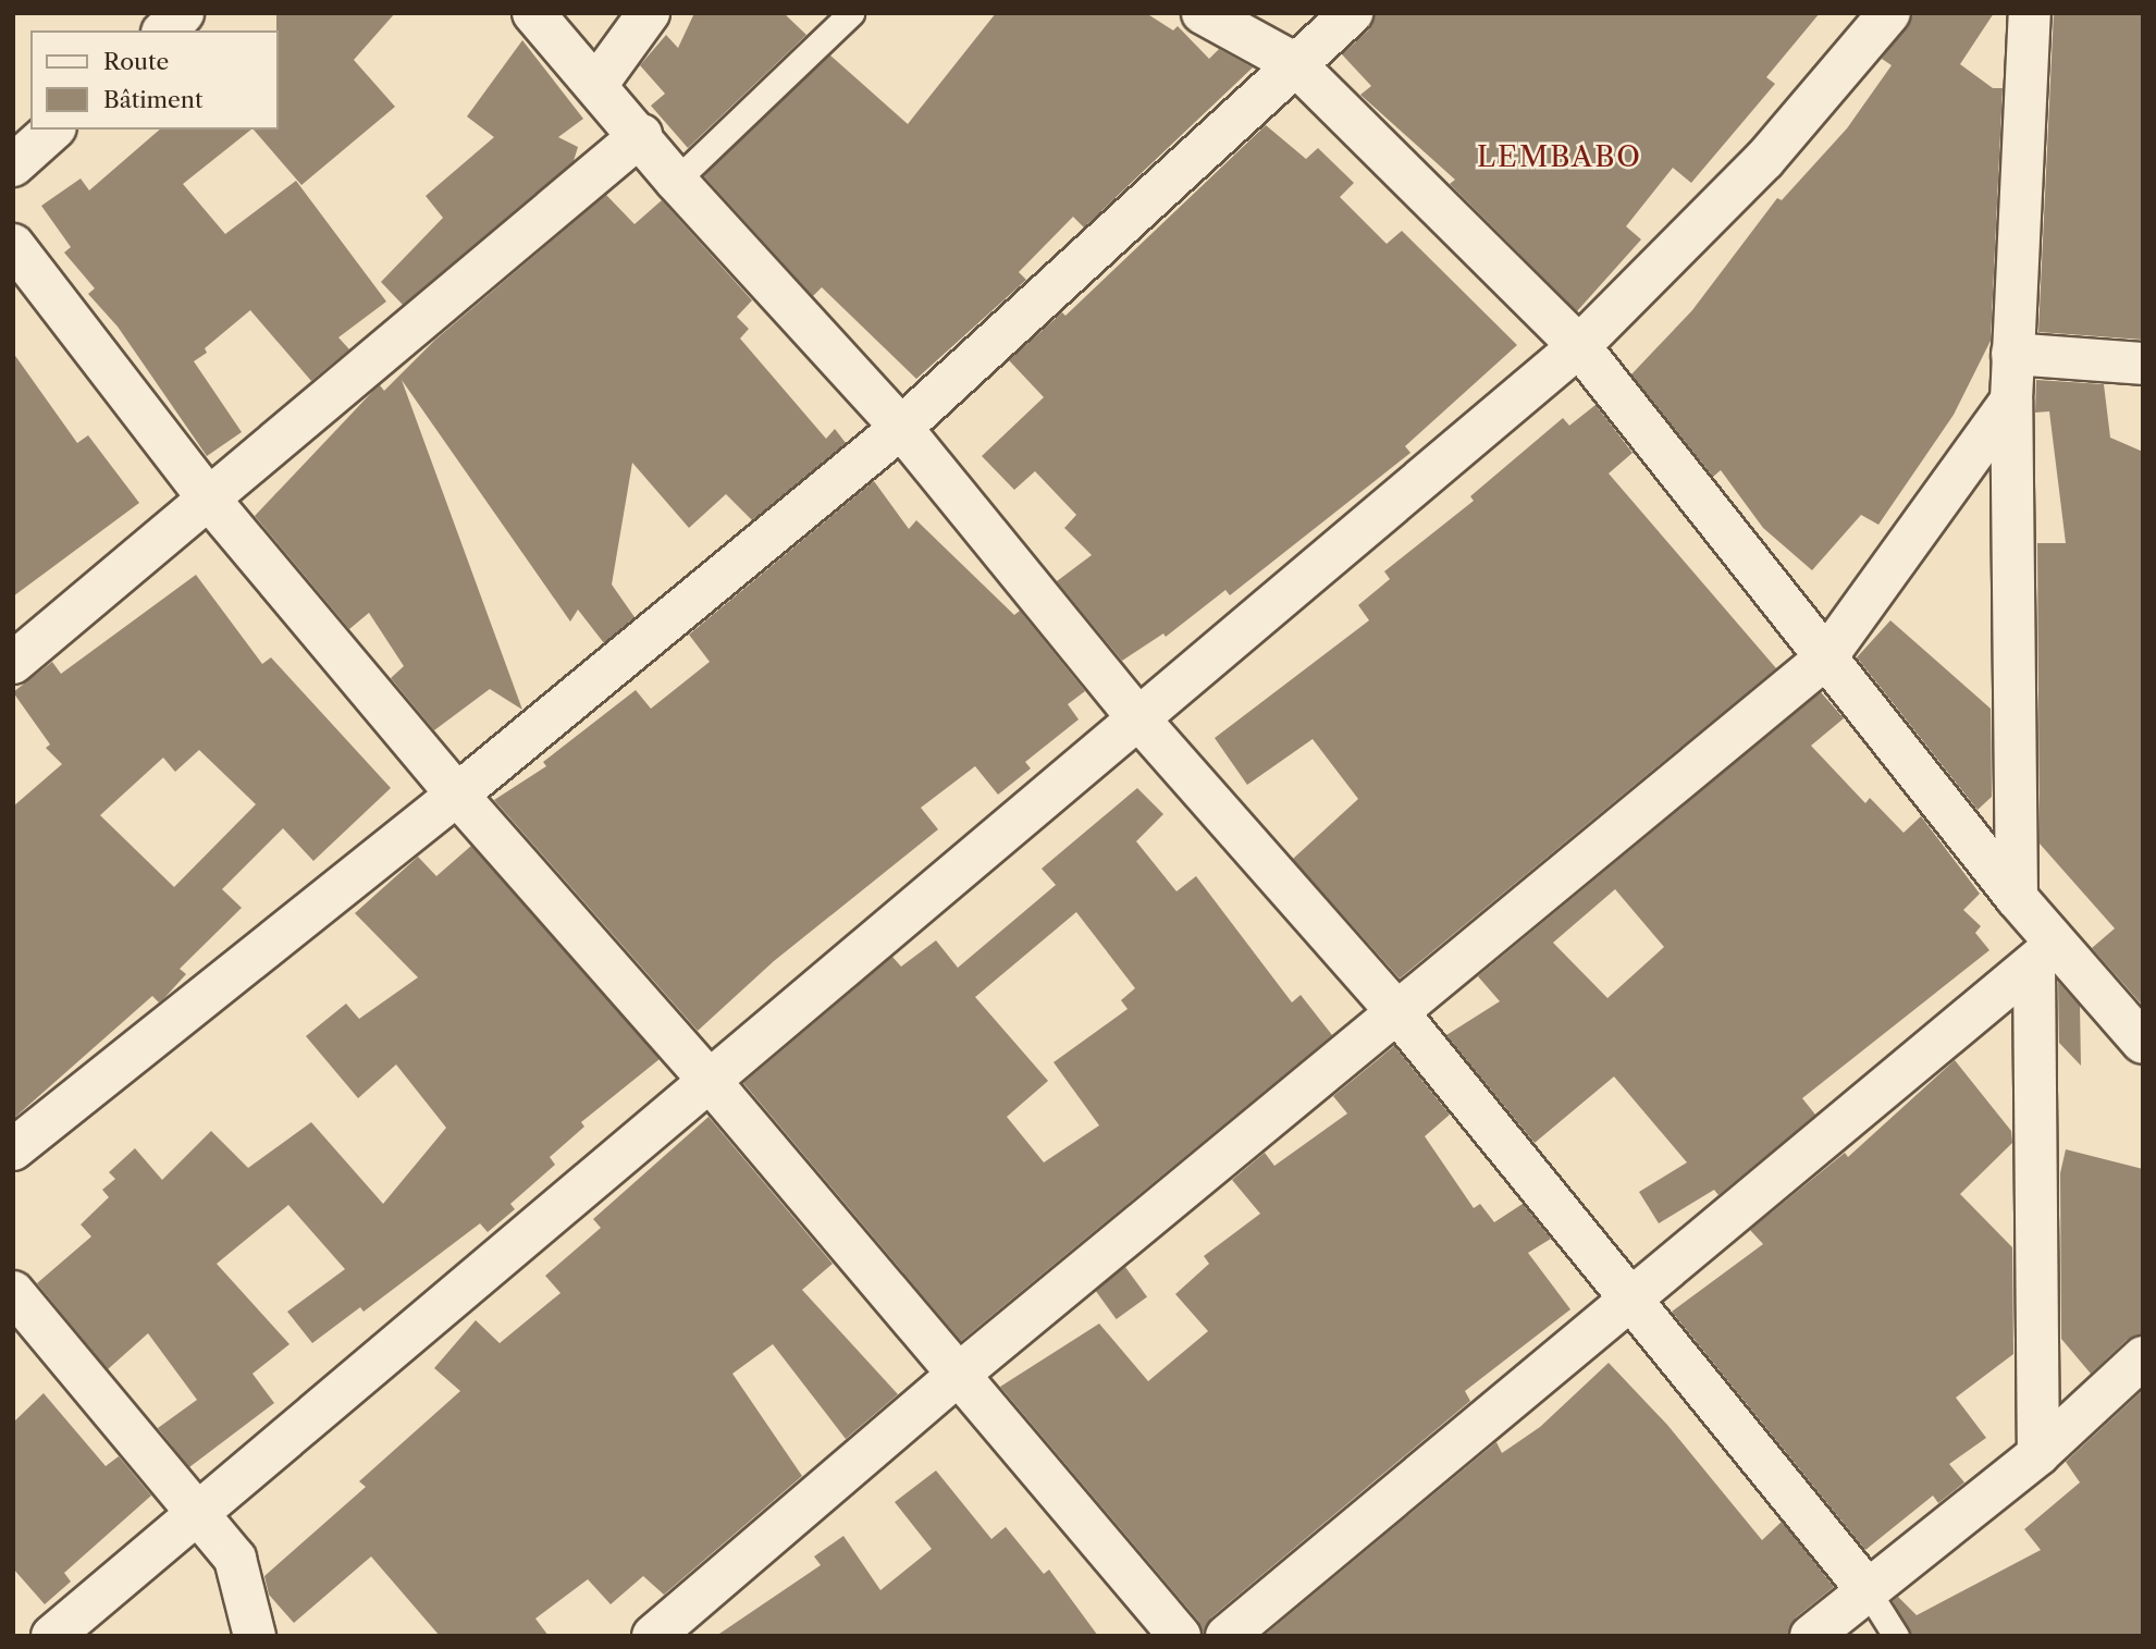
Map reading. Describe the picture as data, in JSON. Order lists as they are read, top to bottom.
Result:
{
  "districts": ["LEMBABO"],
  "legend": ["Route", "Bâtiment"]
}
